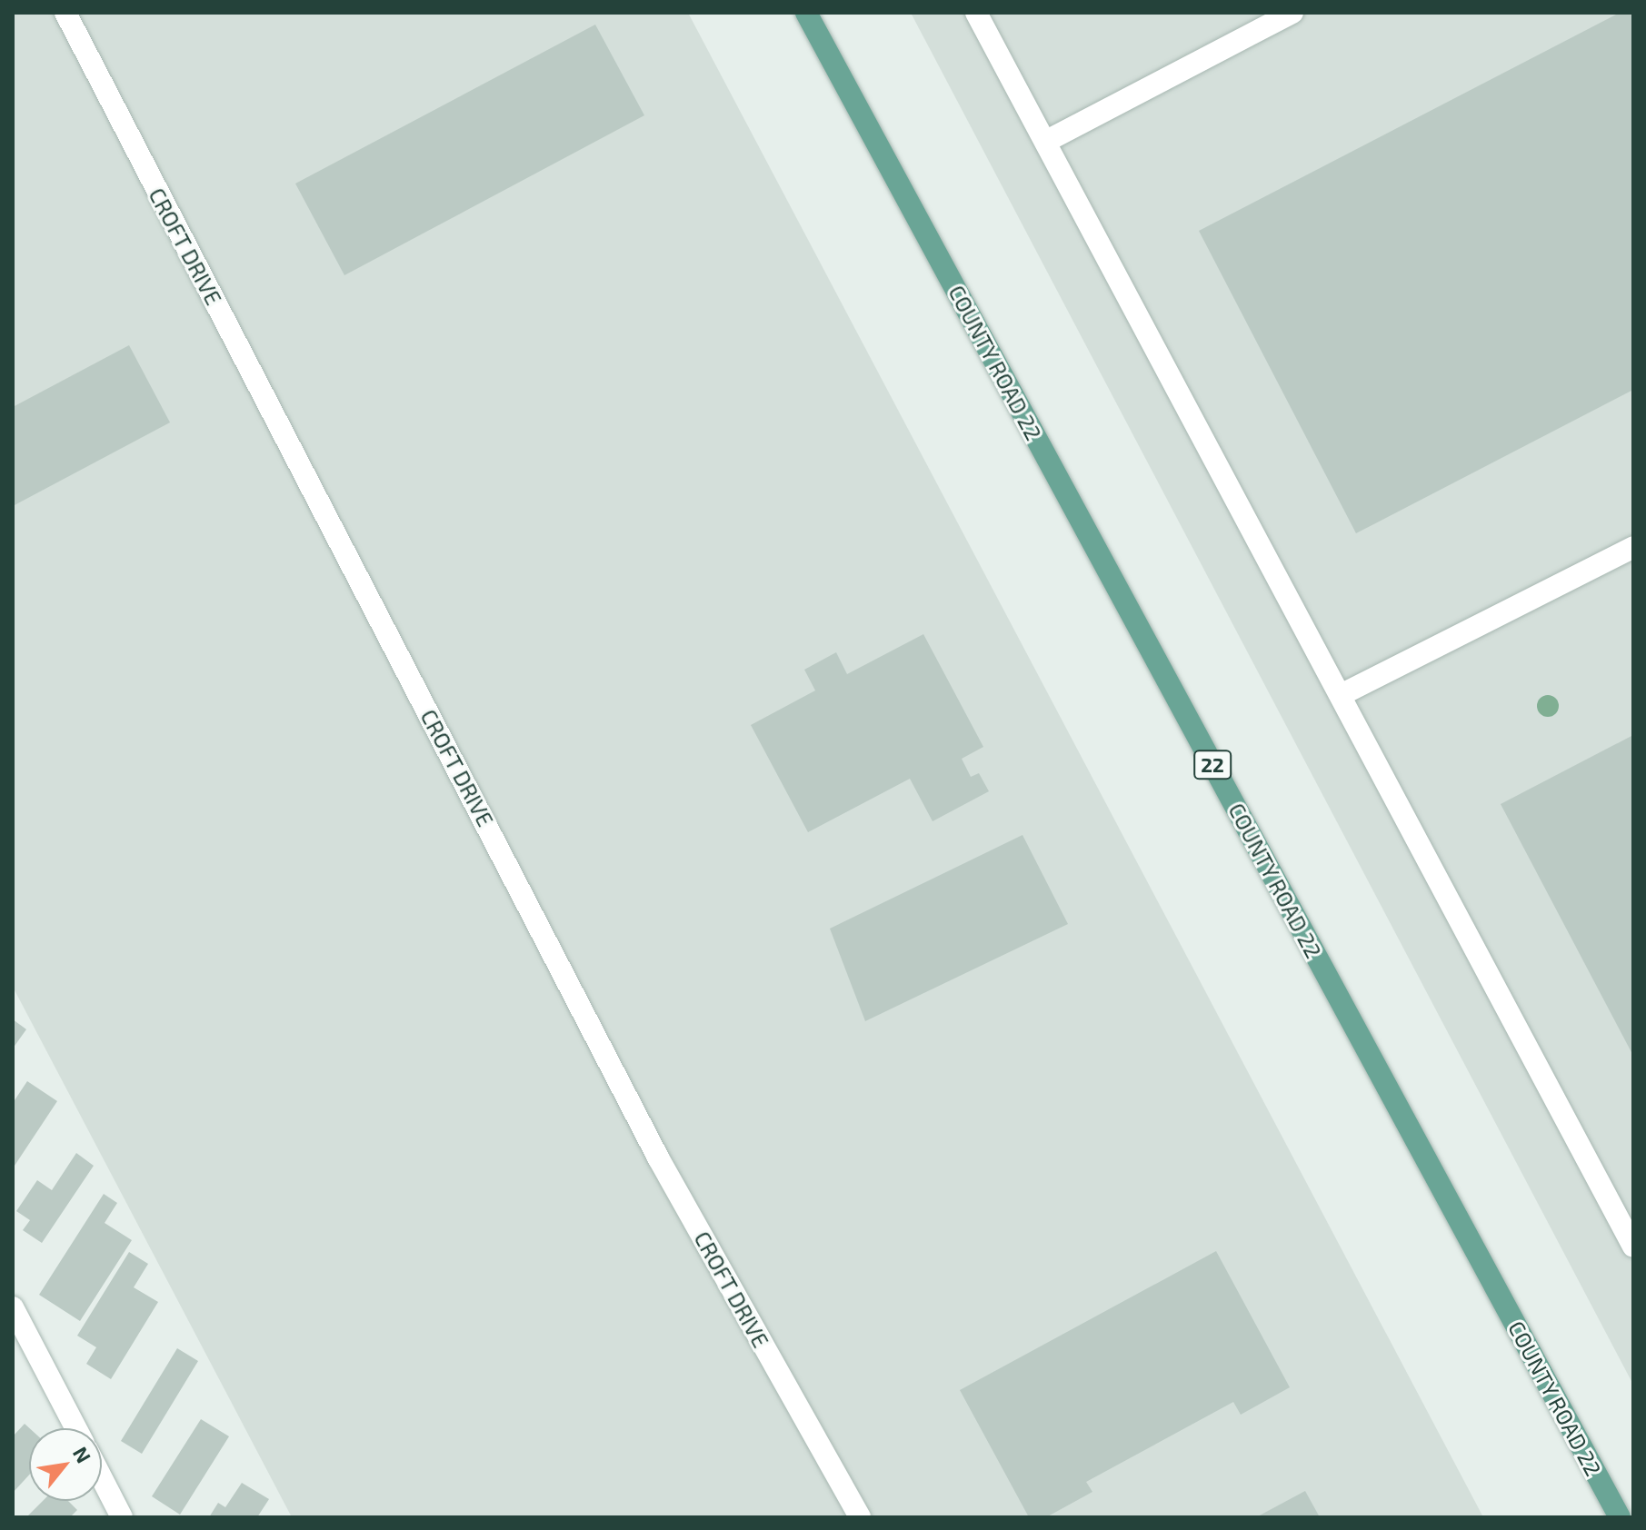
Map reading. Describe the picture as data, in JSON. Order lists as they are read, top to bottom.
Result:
{
  "streets": {
    "main road": ["COUNTY ROAD 22", "22"],
    "street": ["CROFT DRIVE"]
  },
  "north": "top right"
}
